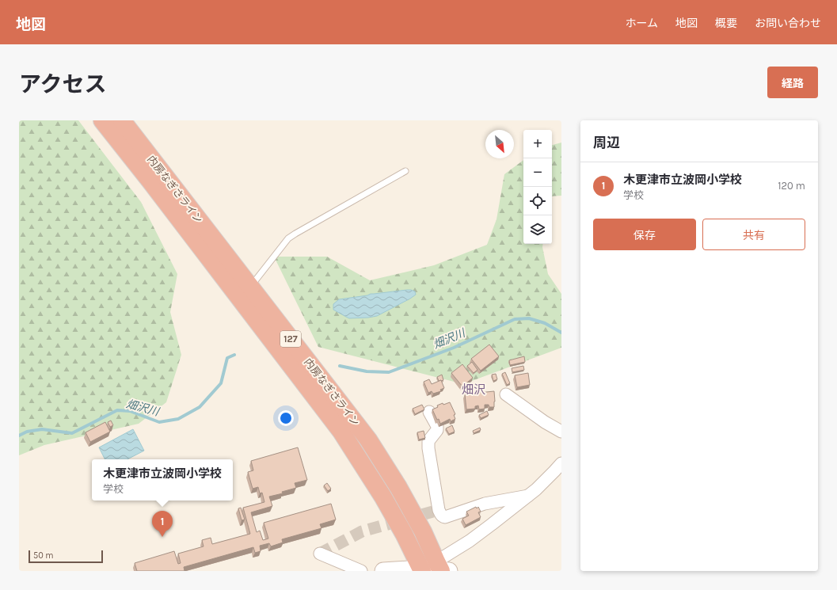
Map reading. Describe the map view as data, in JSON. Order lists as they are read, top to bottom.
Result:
{
  "streets": {
    "highway": ["内房なぎさライン", "127"]
  },
  "districts": ["畑沢"],
  "water": ["畑沢川"],
  "scale_bar": "50 m",
  "north": "bottom right",
  "page": {
    "header": "地図",
    "nav": [
      "ホーム",
      "地図",
      "概要",
      "お問い合わせ"
    ],
    "title": "アクセス",
    "buttons": [
      "経路",
      ["保存", "共有"]
    ],
    "heading": "周辺",
    "map_buttons": ["+", "−"],
    "list": [
      {
        "mark": "1",
        "name": "木更津市立波岡小学校",
        "note": "学校",
        "value": "120 m"
      }
    ],
    "popup": ["木更津市立波岡小学校", "学校"],
    "pins": "1",
    "scale": "50 m"
  }
}
